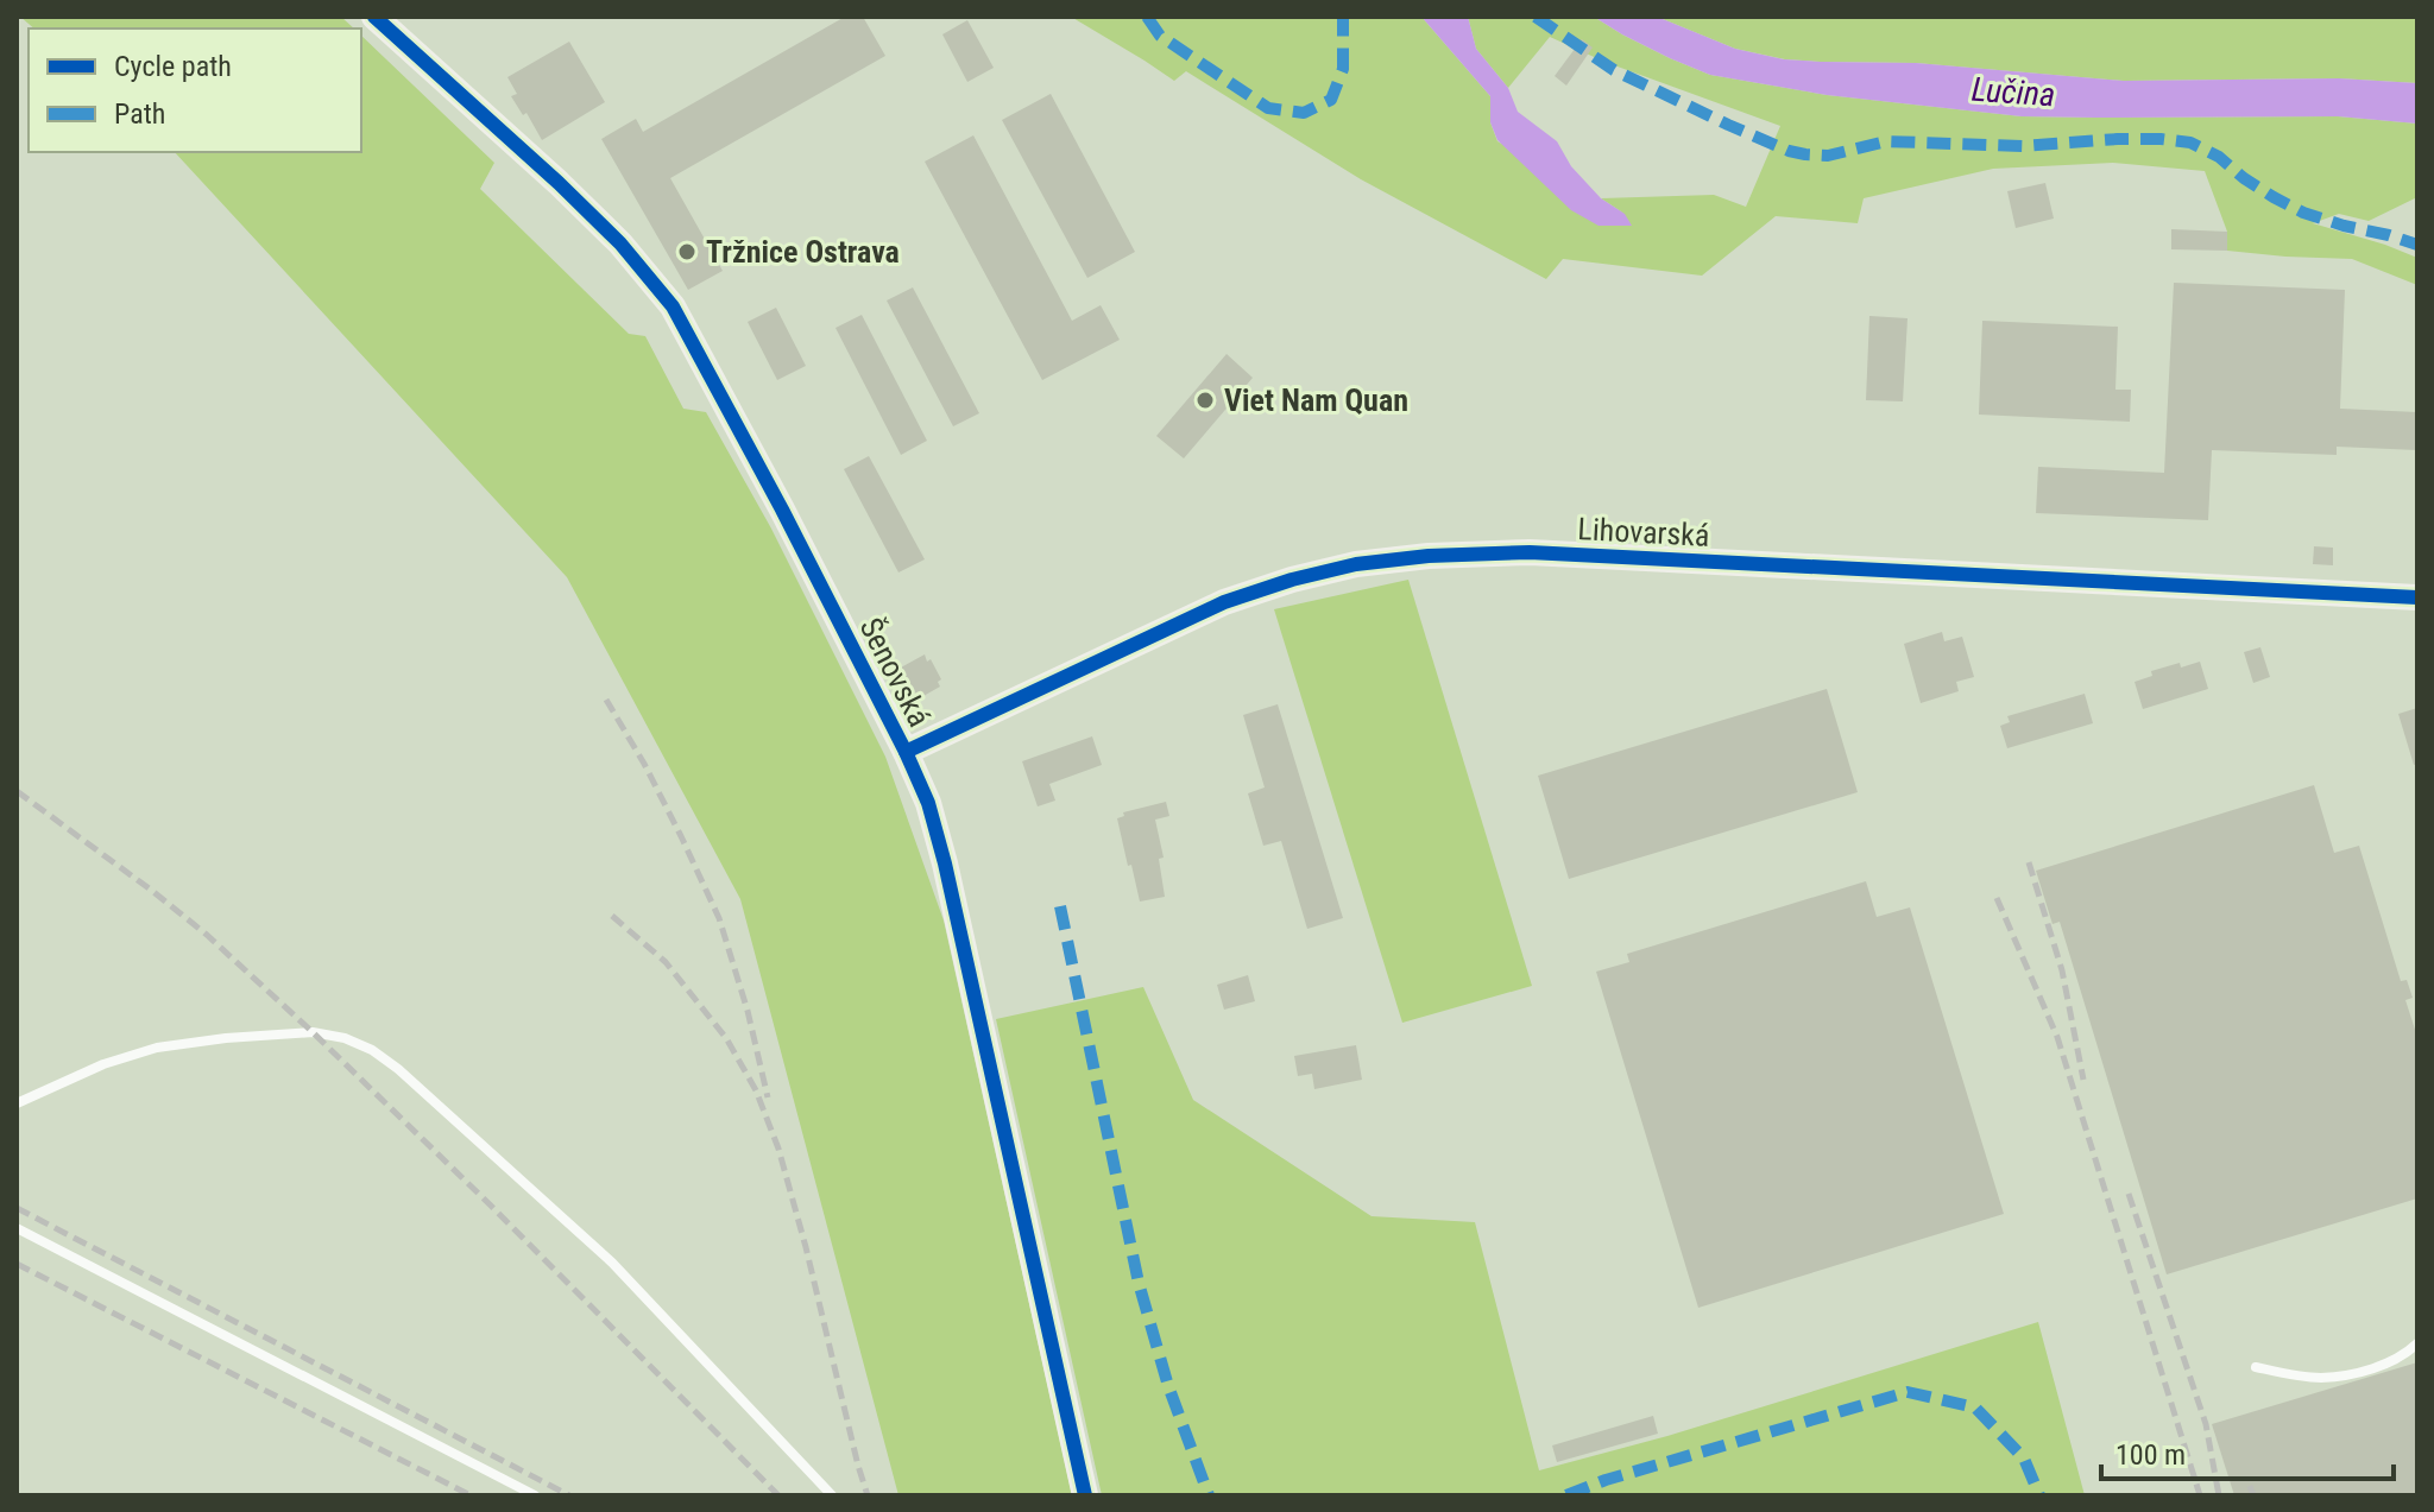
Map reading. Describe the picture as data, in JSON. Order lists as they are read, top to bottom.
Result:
{
  "streets": {
    "street": ["Lihovarská", "Šenovská"]
  },
  "crossings": [
    ["Lihovarská", "Šenovská"]
  ],
  "water": ["Lučina"],
  "places": ["Tržnice Ostrava", "Viet Nam Quan"],
  "legend": ["Cycle path", "Path"],
  "scale_bar": "100 m"
}
